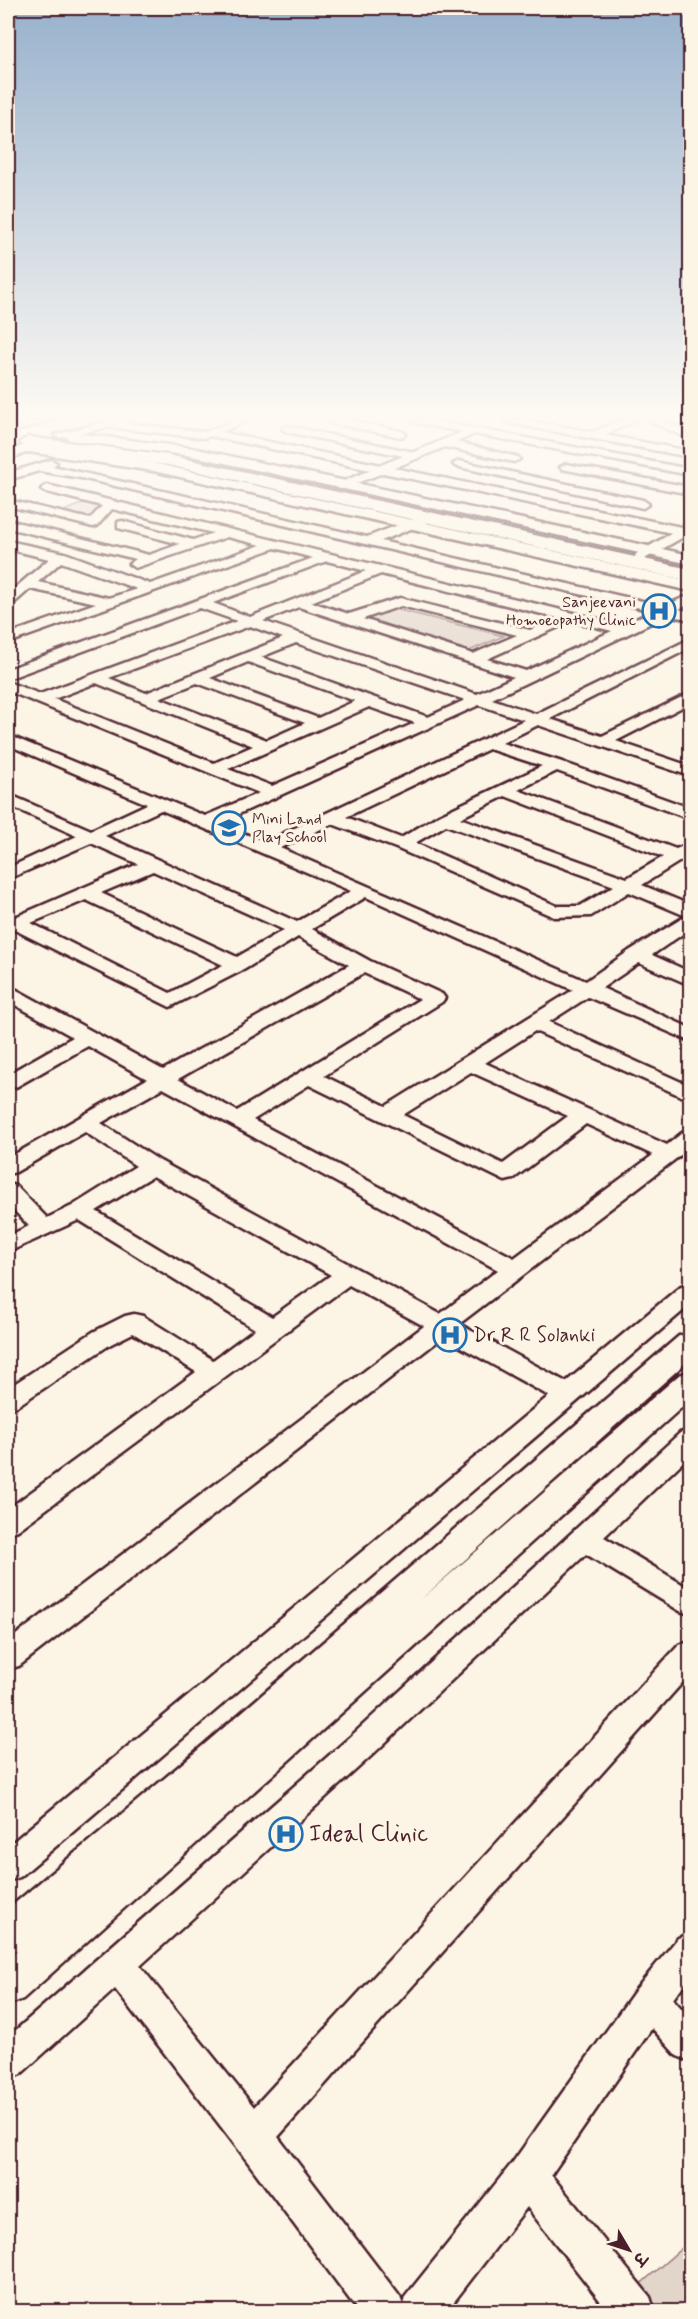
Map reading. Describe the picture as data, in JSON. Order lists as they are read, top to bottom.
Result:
{
  "places": {
    "hospital": ["Sanjeevani Homoeopathy Clinic", "Dr R R Solanki", "Ideal Clinic"],
    "school or university": ["Mini Land Play School"]
  },
  "north": "bottom right"
}
